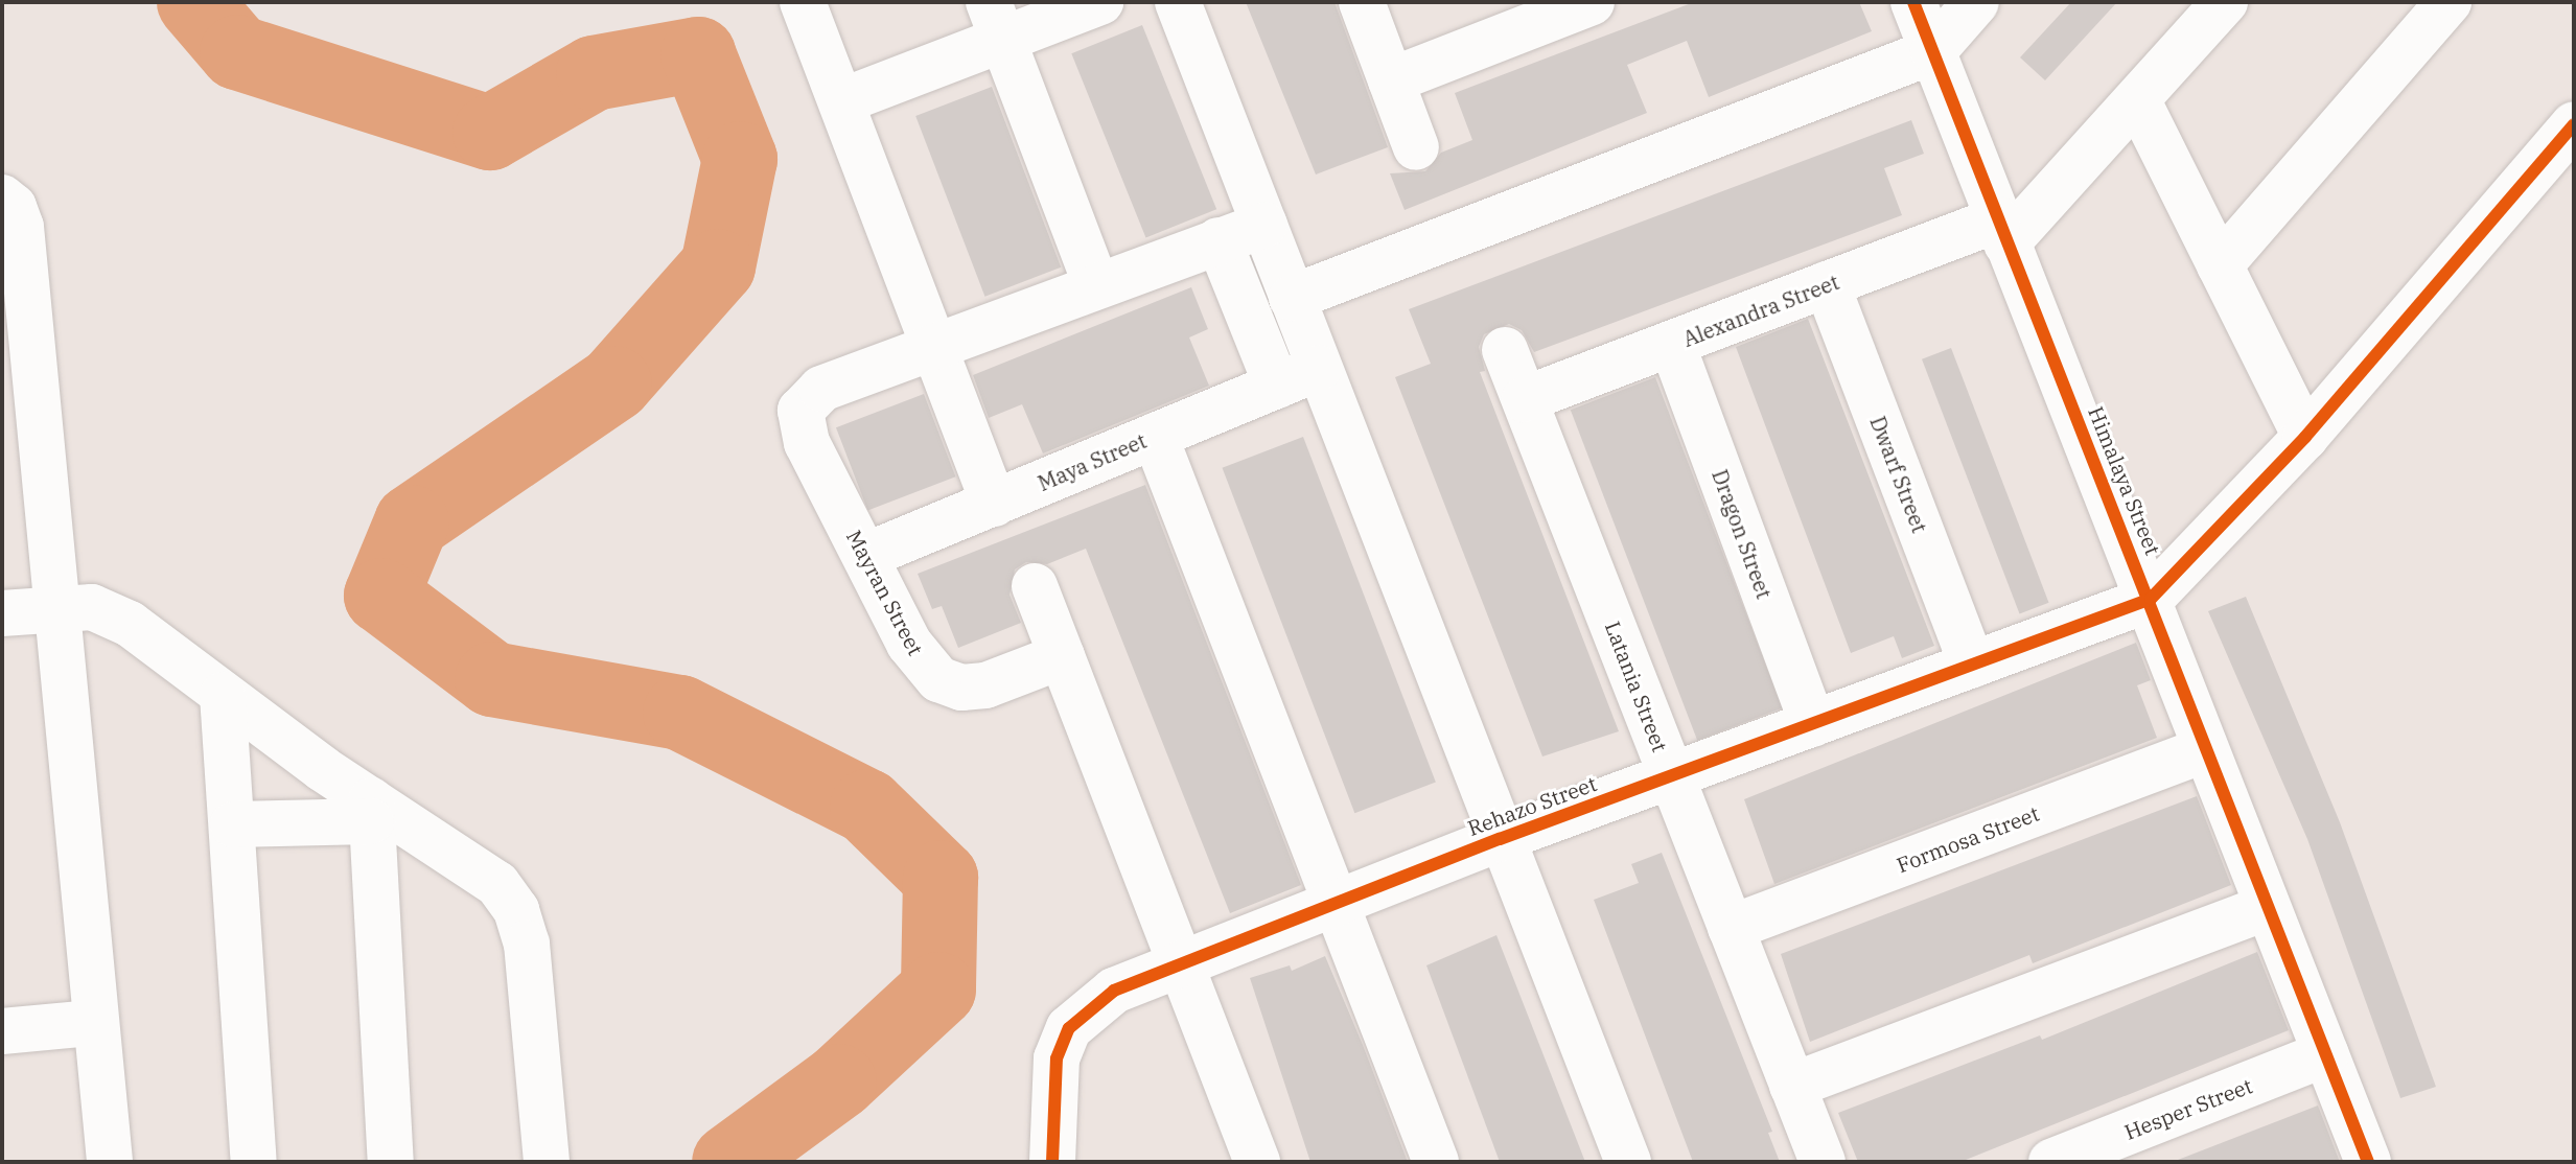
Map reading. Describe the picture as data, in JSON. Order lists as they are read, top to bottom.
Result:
{
  "streets": {
    "street": [
      "Alexandra Street",
      "Maya Street",
      "Dwarf Street",
      "Himalaya Street",
      "Dragon Street",
      "Mayran Street",
      "Latania Street",
      "Rehazo Street",
      "Formosa Street",
      "Hesper Street"
    ]
  },
  "crossings": [
    ["Alexandra Street", "Dwarf Street"],
    ["Alexandra Street", "Himalaya Street"],
    ["Alexandra Street", "Dragon Street"],
    ["Alexandra Street", "Latania Street"],
    ["Maya Street", "Mayran Street"],
    ["Dwarf Street", "Rehazo Street"],
    ["Himalaya Street", "Rehazo Street"],
    ["Himalaya Street", "Formosa Street"],
    ["Himalaya Street", "Hesper Street"],
    ["Dragon Street", "Rehazo Street"],
    ["Latania Street", "Rehazo Street"],
    ["Latania Street", "Formosa Street"]
  ]
}
